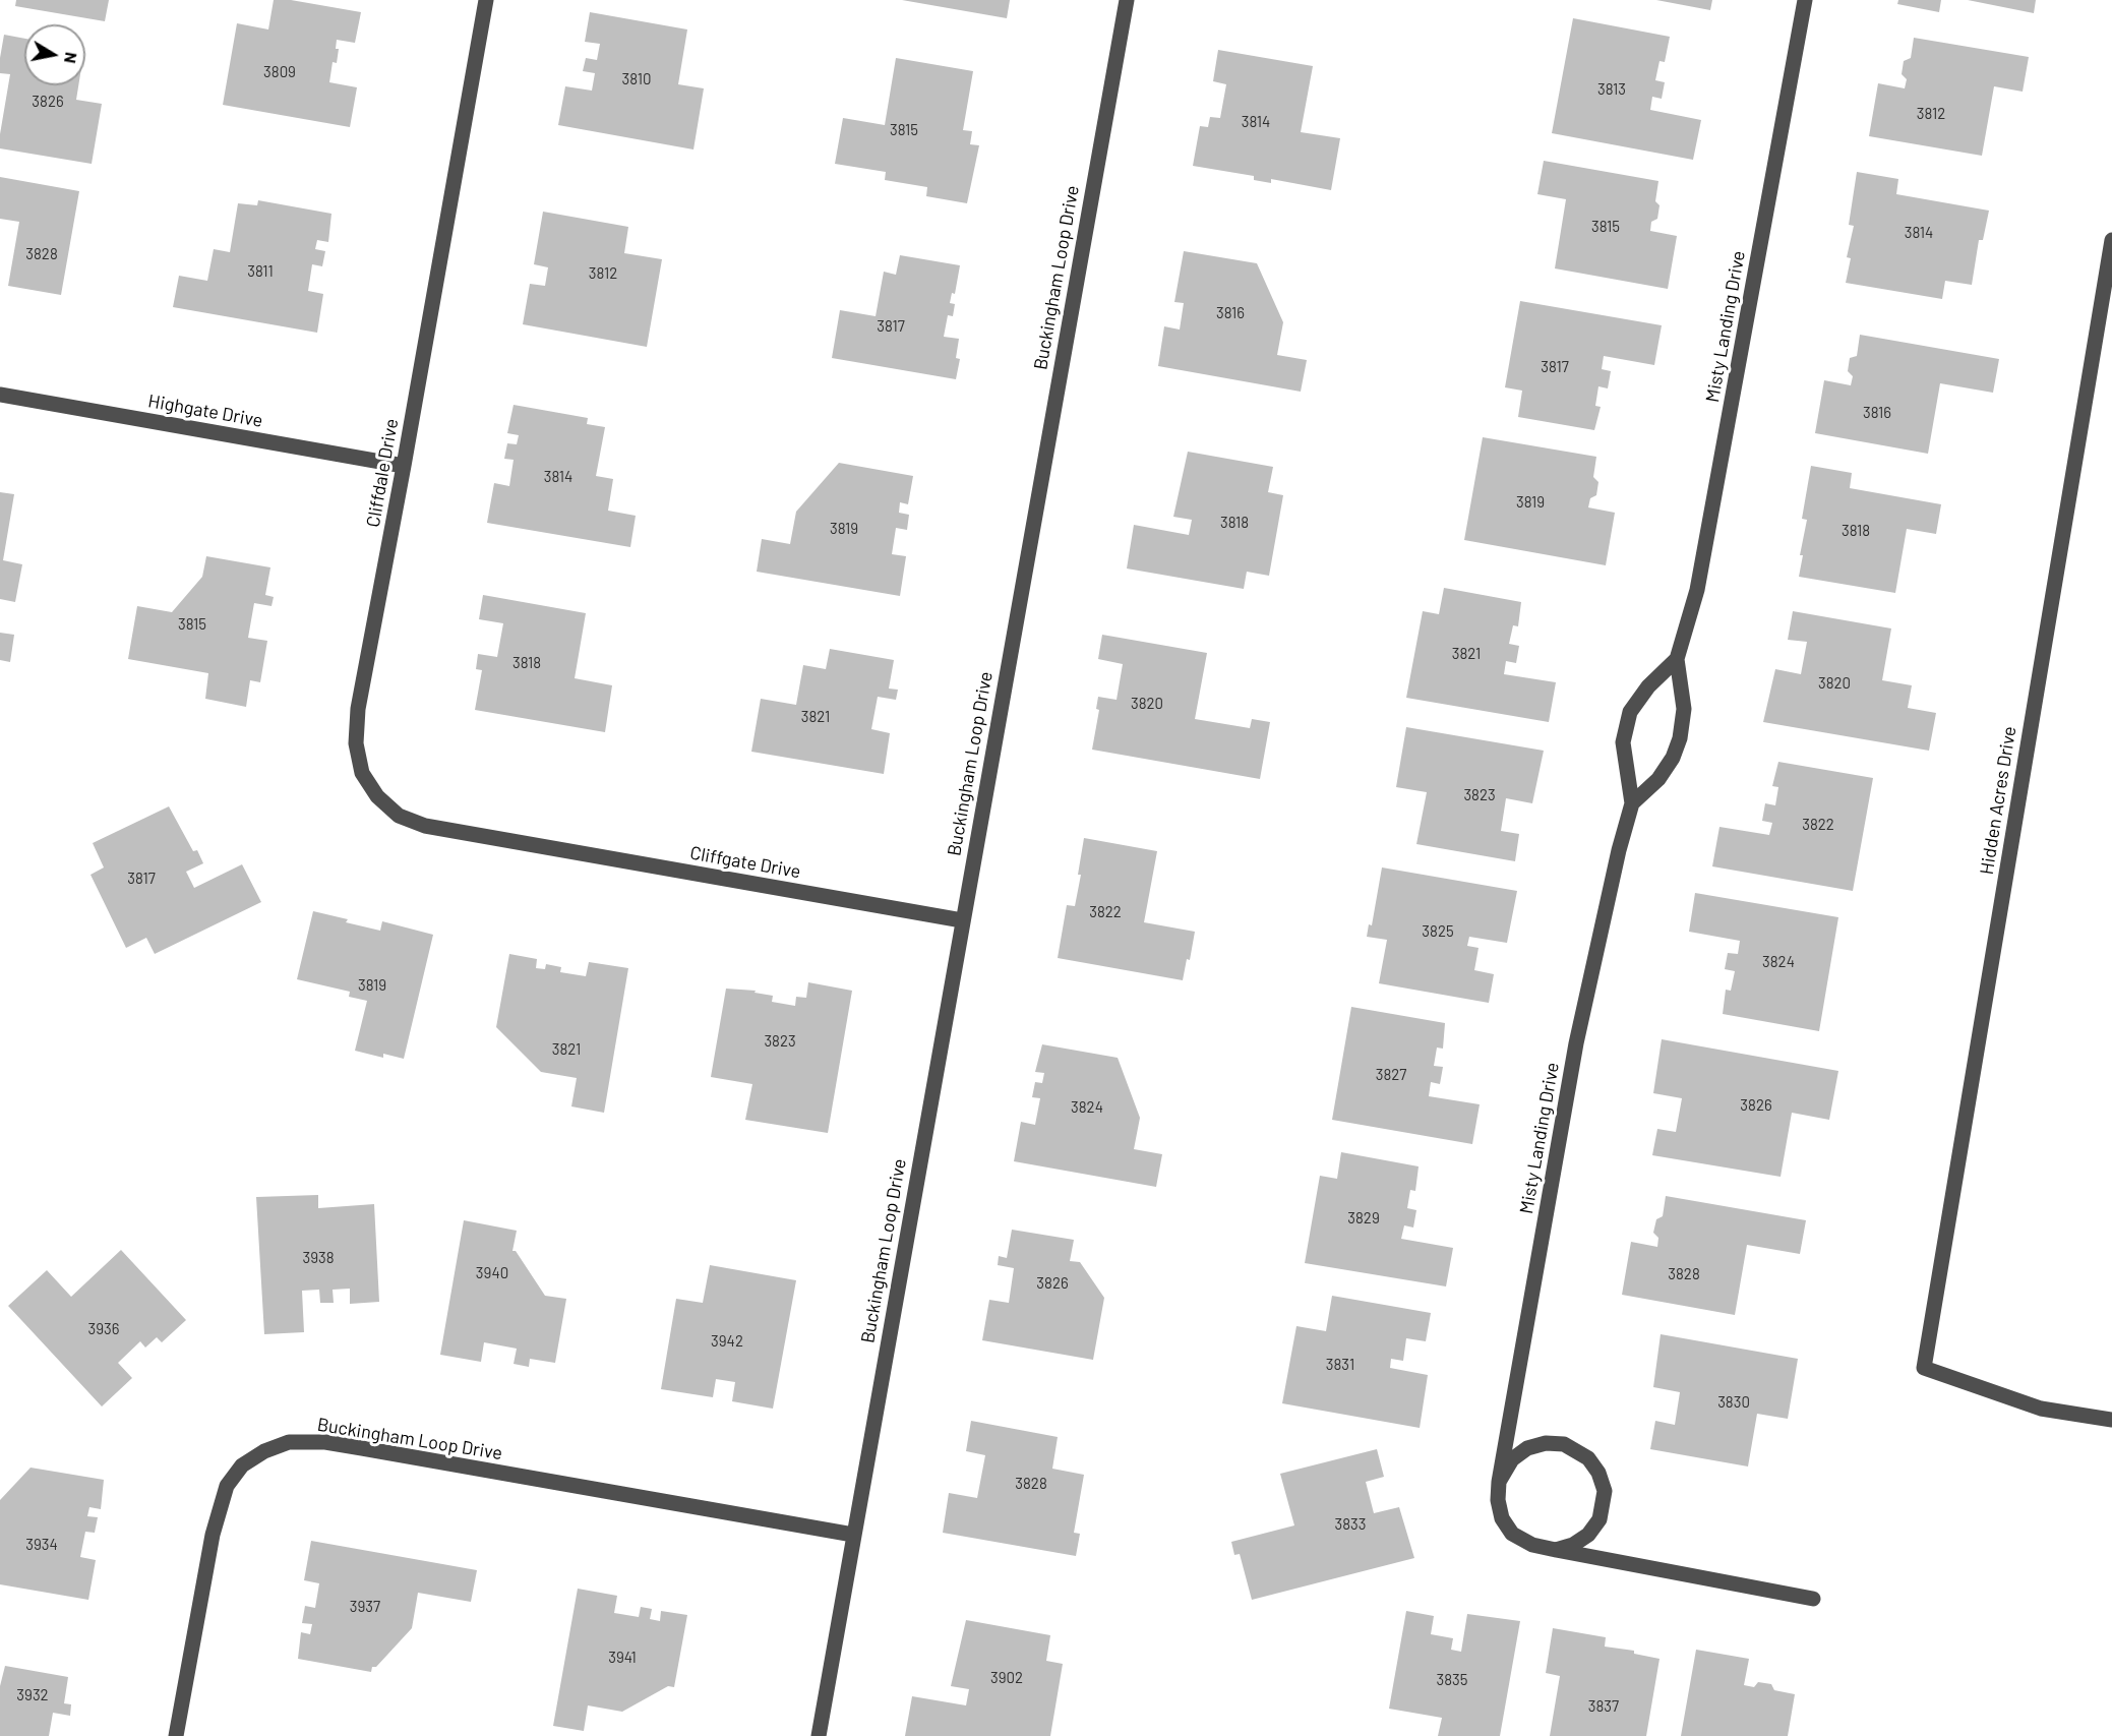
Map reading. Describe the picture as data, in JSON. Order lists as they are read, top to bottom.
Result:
{
  "streets": {
    "street": [
      "Buckingham Loop Drive",
      "Misty Landing Drive",
      "Highgate Drive",
      "Cliffdale Drive",
      "Hidden Acres Drive",
      "Cliffgate Drive"
    ]
  },
  "crossings": [
    ["Buckingham Loop Drive", "Cliffgate Drive"],
    ["Highgate Drive", "Cliffdale Drive"],
    ["Cliffdale Drive", "Cliffgate Drive"]
  ],
  "house_numbers": [
    "3809",
    "3810",
    "3813",
    "3826",
    "3812",
    "3814",
    "3815",
    "3815",
    "3814",
    "3828",
    "3811",
    "3812",
    "3816",
    "3817",
    "3817",
    "3816",
    "3814",
    "3819",
    "3818",
    "3819",
    "3818",
    "3815",
    "3821",
    "3818",
    "3820",
    "3820",
    "3821",
    "3823",
    "3822",
    "3817",
    "3822",
    "3825",
    "3824",
    "3819",
    "3823",
    "3821",
    "3827",
    "3826",
    "3824",
    "3829",
    "3938",
    "3940",
    "3828",
    "3826",
    "3936",
    "3942",
    "3831",
    "3830",
    "3828",
    "3833",
    "3934",
    "3937",
    "3941",
    "3902",
    "3835",
    "3932",
    "3837"
  ],
  "north": "right"
}
